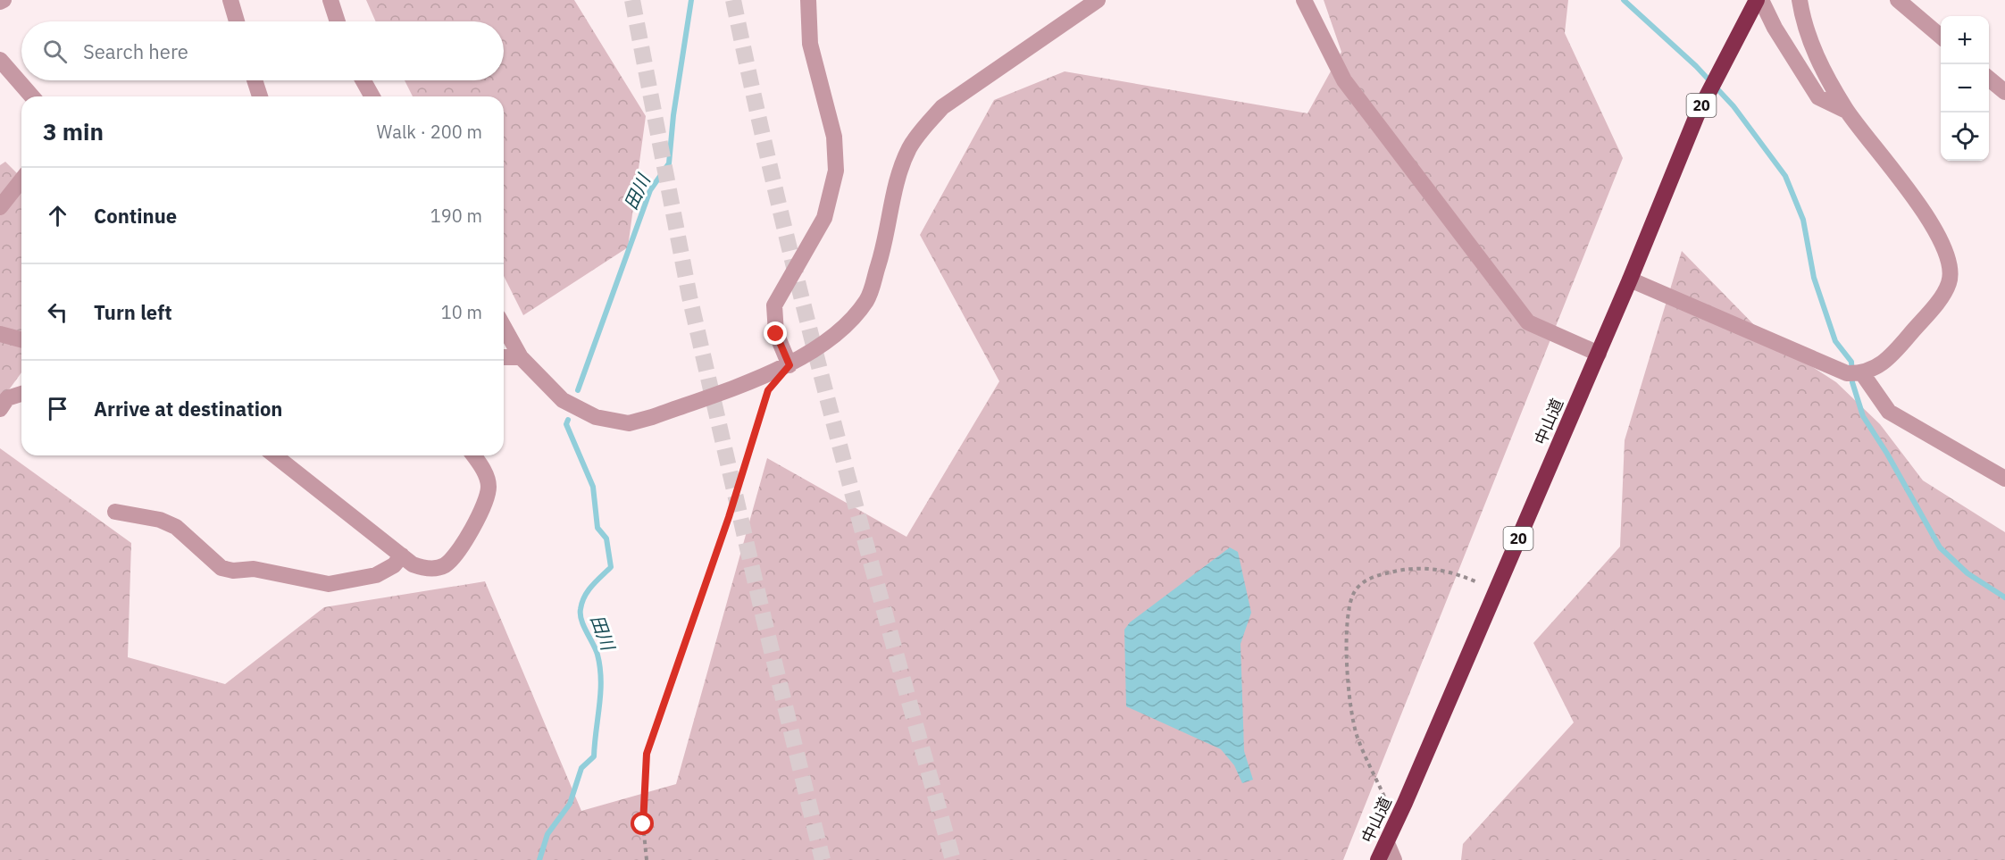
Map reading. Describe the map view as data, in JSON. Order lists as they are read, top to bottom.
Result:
{
  "streets": {
    "highway": ["20", "中山道"]
  },
  "water": ["田川"],
  "page": {
    "map_buttons": ["+", "−"],
    "search": "Search here",
    "heading": ["3 min", "Walk · 200 m"],
    "list": [
      ["Continue", "190 m"],
      ["Turn left", "10 m"],
      "Arrive at destination"
    ]
  }
}
